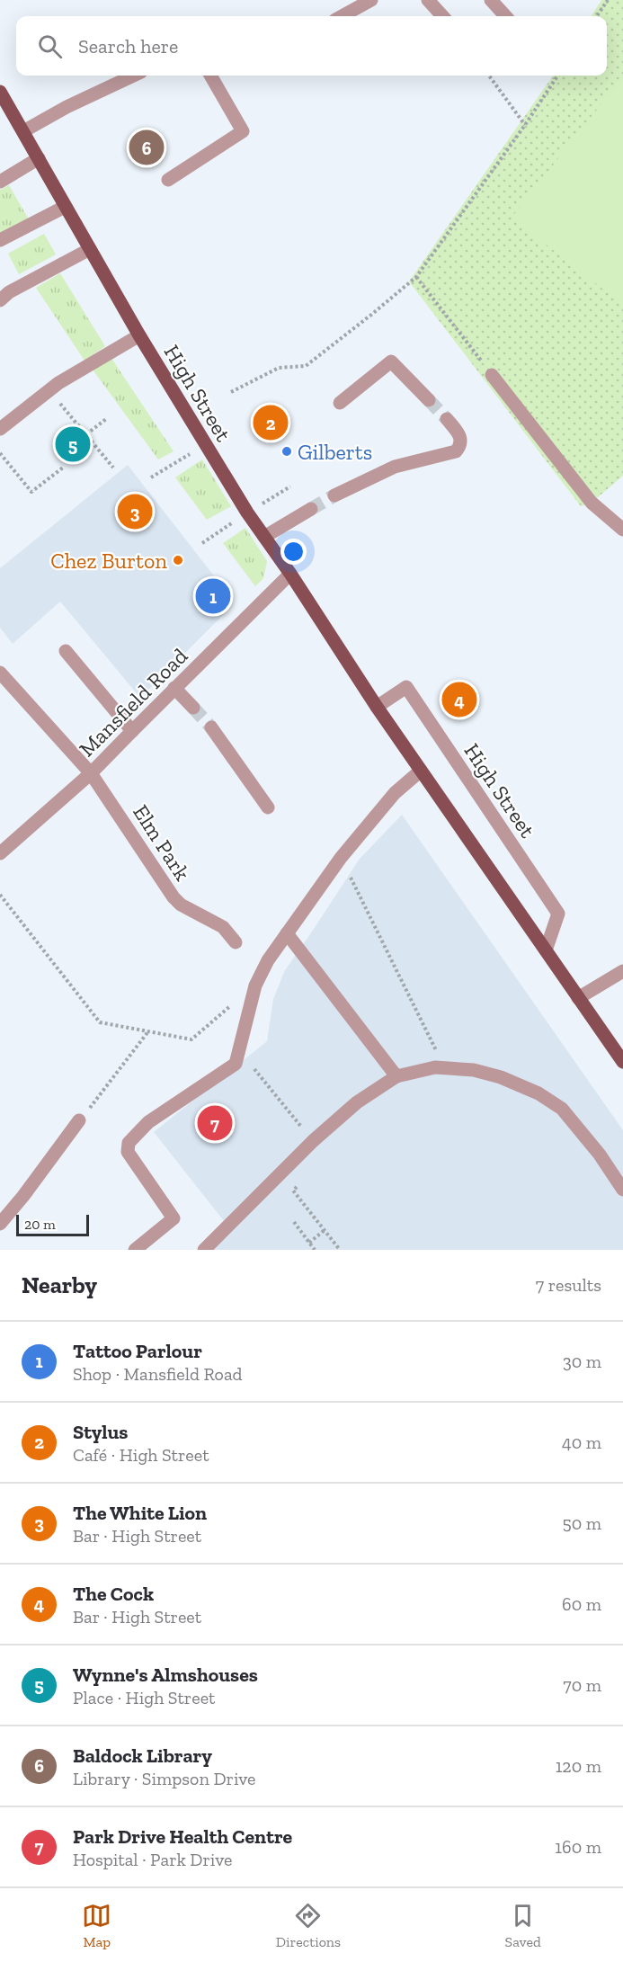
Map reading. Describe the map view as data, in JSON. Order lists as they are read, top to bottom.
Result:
{
  "streets": {
    "main road": ["High Street"],
    "street": ["Mansfield Road", "Elm Park"]
  },
  "crossings": [
    ["High Street", "Mansfield Road"],
    ["Mansfield Road", "Elm Park"]
  ],
  "places": ["Gilberts", "Chez Burton"],
  "scale_bar": "20 m",
  "page": {
    "search": "Search here",
    "pins": [
      "6",
      "2",
      "5",
      "3",
      "1",
      "4",
      "7"
    ],
    "scale": "20 m",
    "heading": ["Nearby", "7 results"],
    "list": [
      {
        "mark": "1",
        "name": "Tattoo Parlour",
        "note": "Shop · Mansfield Road",
        "value": "30 m"
      },
      {
        "mark": "2",
        "name": "Stylus",
        "note": "Café · High Street",
        "value": "40 m"
      },
      {
        "mark": "3",
        "name": "The White Lion",
        "note": "Bar · High Street",
        "value": "50 m"
      },
      {
        "mark": "4",
        "name": "The Cock",
        "note": "Bar · High Street",
        "value": "60 m"
      },
      {
        "mark": "5",
        "name": "Wynne's Almshouses",
        "note": "Place · High Street",
        "value": "70 m"
      },
      {
        "mark": "6",
        "name": "Baldock Library",
        "note": "Library · Simpson Drive",
        "value": "120 m"
      },
      {
        "mark": "7",
        "name": "Park Drive Health Centre",
        "note": "Hospital · Park Drive",
        "value": "160 m"
      }
    ],
    "nav": ["Map", "Directions", "Saved"]
  }
}
